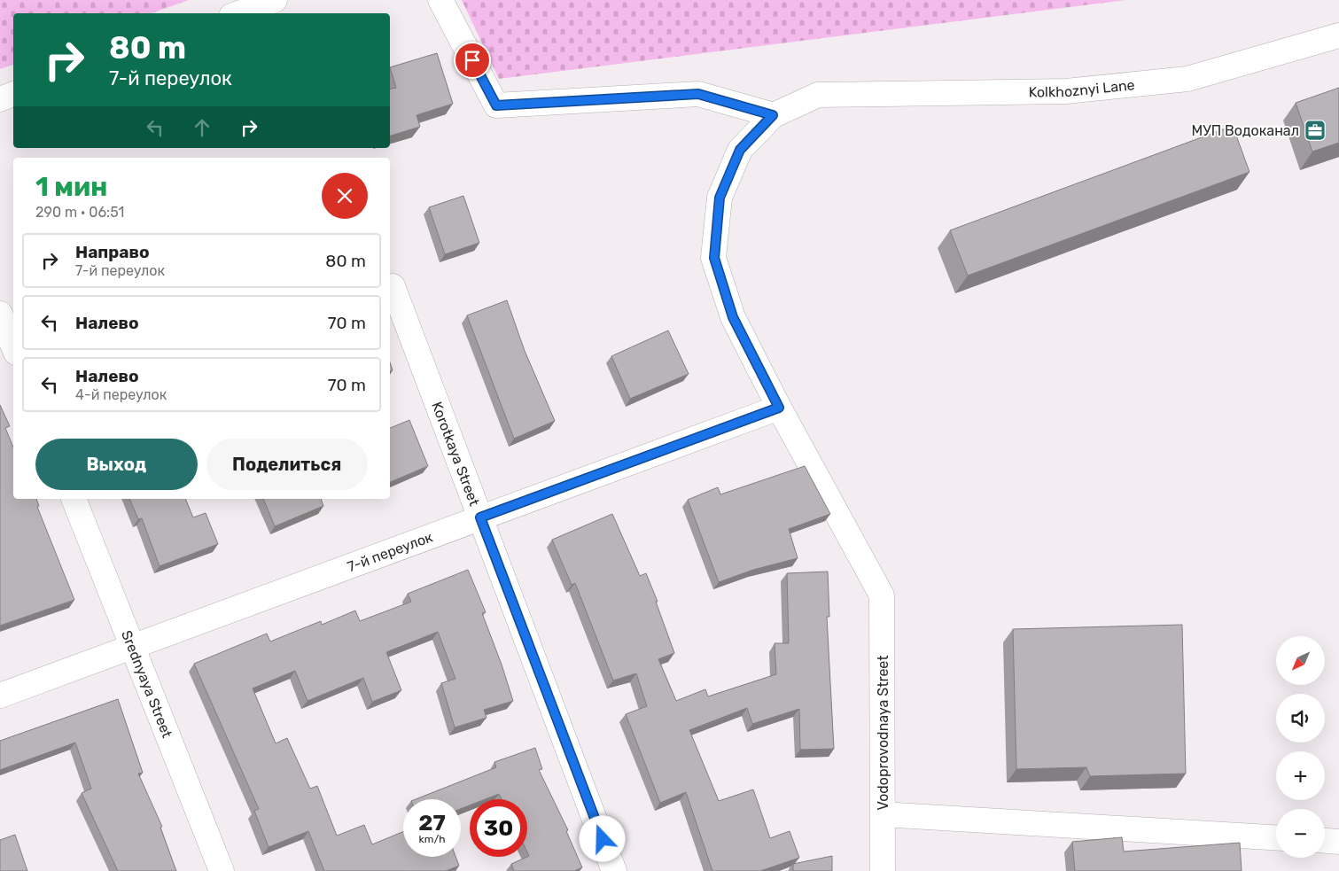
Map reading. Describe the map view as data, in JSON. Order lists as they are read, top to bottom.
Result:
{
  "streets": {
    "street": [
      "Kolkhoznyi Lane",
      "Korotkaya Street",
      "7-й переулок",
      "Srednyaya Street",
      "Vodoprovodnaya Street"
    ]
  },
  "crossings": [
    ["Korotkaya Street", "7-й переулок"],
    ["7-й переулок", "Srednyaya Street"],
    ["7-й переулок", "Vodoprovodnaya Street"]
  ],
  "places": {
    "office": ["МУП Водоканал"]
  },
  "north": "bottom left",
  "page": {
    "turn": ["80 m", "7-й переулок"],
    "heading": ["1 мин", "290 m · 06:51"],
    "list": [
      {
        "name": "Направо",
        "note": "7-й переулок",
        "value": "80 m"
      },
      {
        "name": "Налево",
        "value": "70 m"
      },
      {
        "name": "Налево",
        "note": "4-й переулок",
        "value": "70 m"
      }
    ],
    "buttons": ["Выход", "Поделиться"],
    "map_buttons": ["+", "−"],
    "speed": "27 km/h",
    "limit": "30"
  }
}
